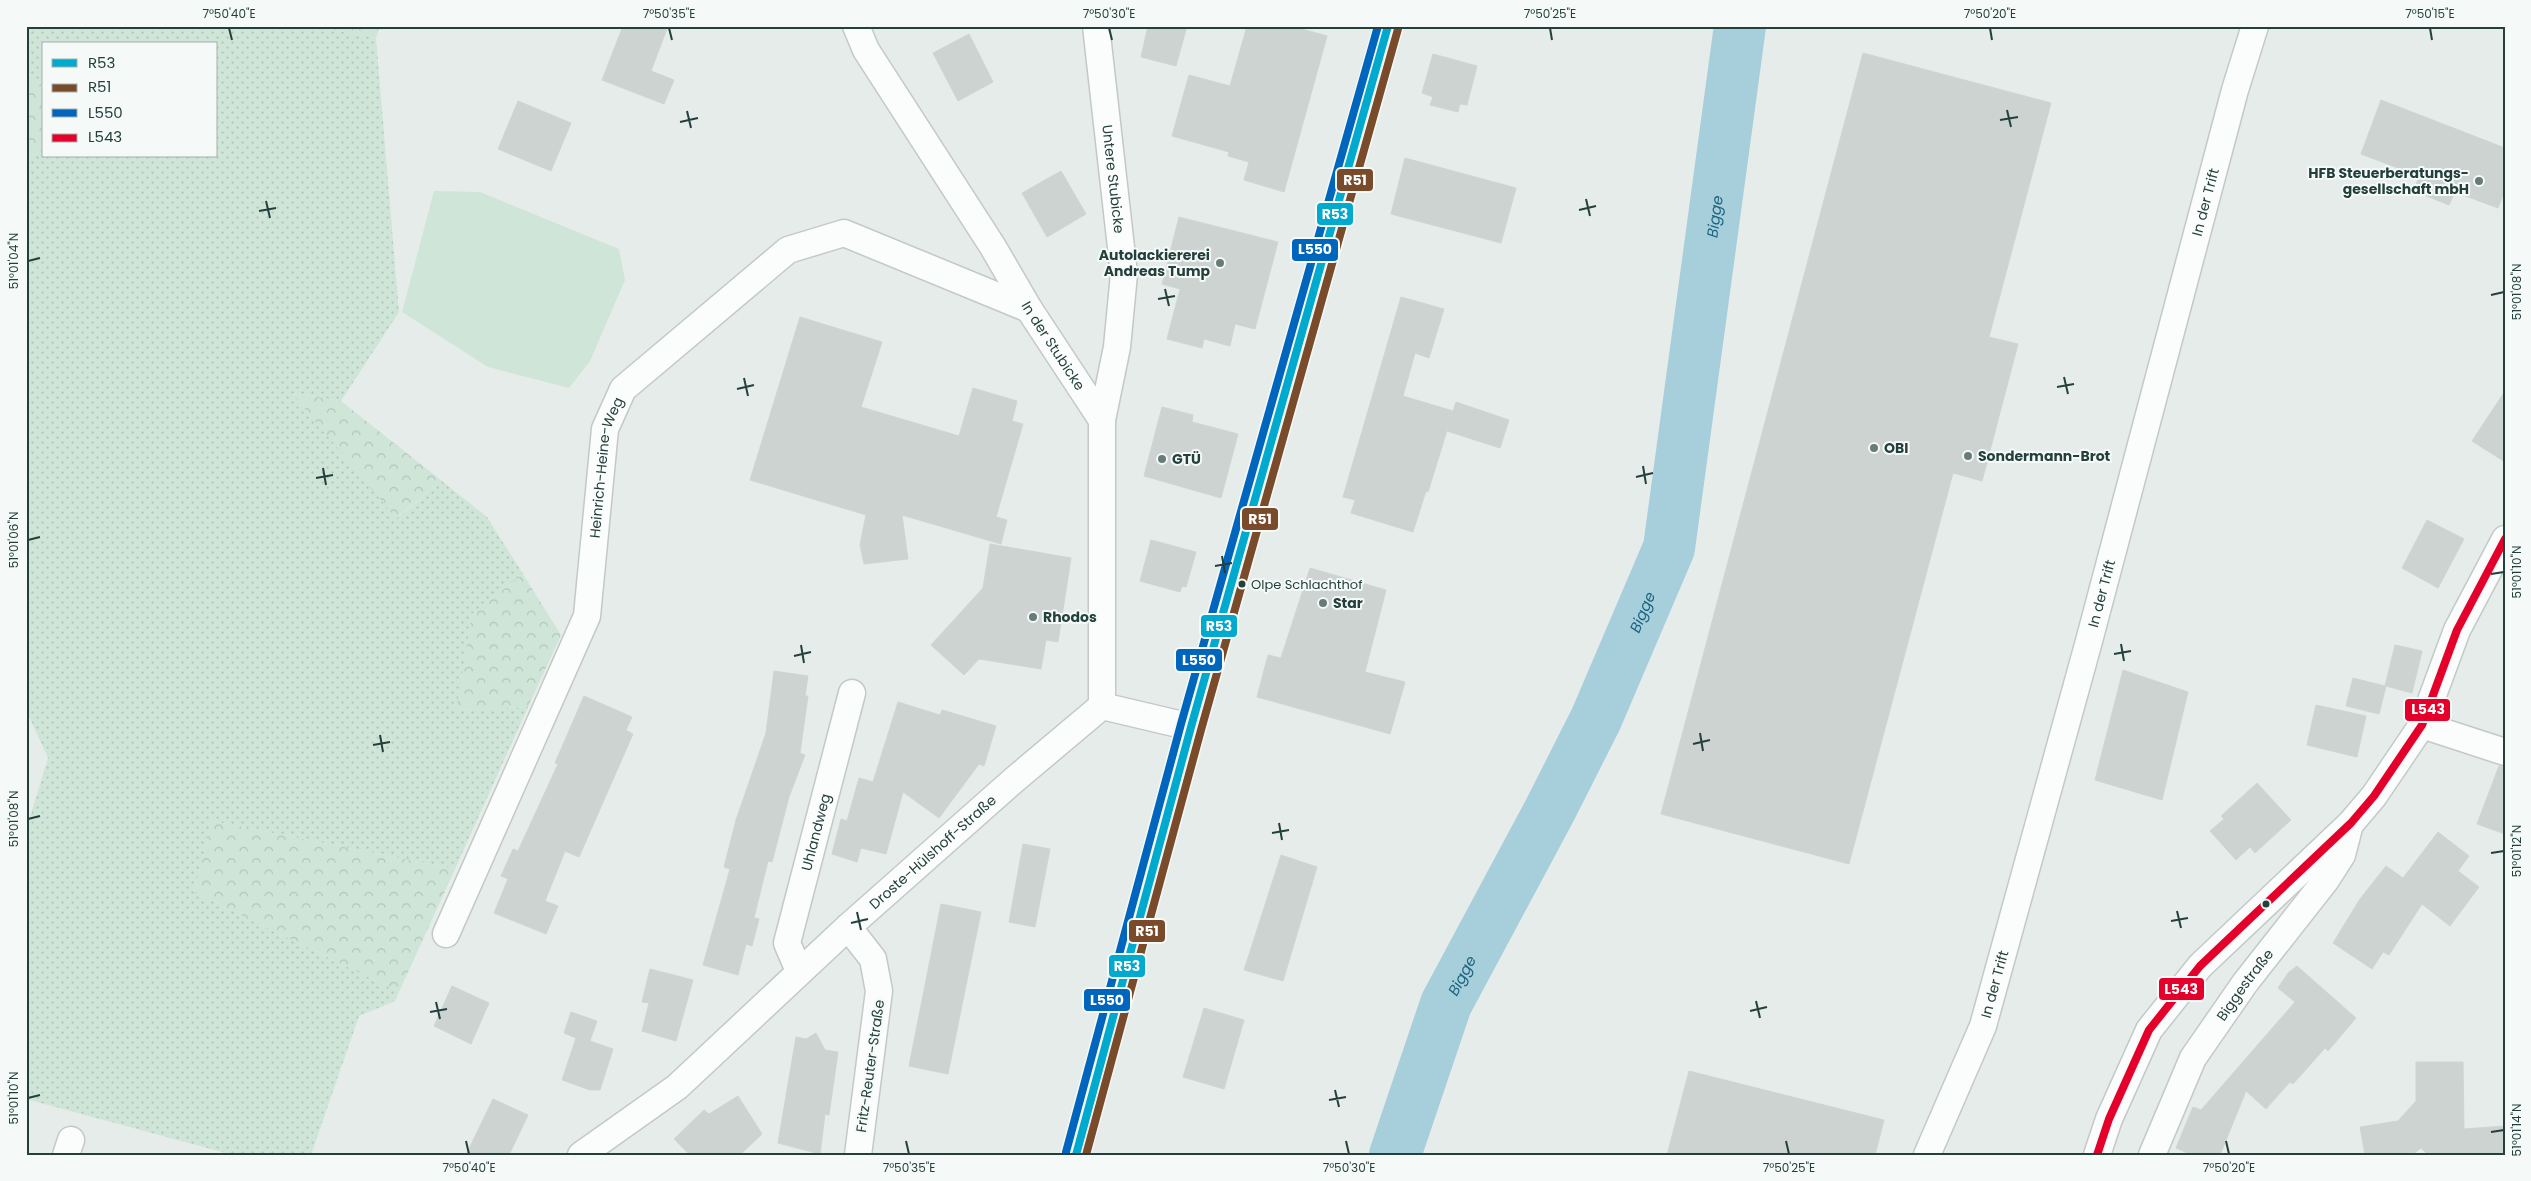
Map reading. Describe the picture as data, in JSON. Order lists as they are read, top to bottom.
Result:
{
  "streets": {
    "street": [
      "Untere Stubicke",
      "In der Trift",
      "In der Stubicke",
      "Heinrich-Heine-Weg",
      "Uhlandweg",
      "Droste-Hülshoff-Straße",
      "Biggestraße",
      "Fritz-Reuter-Straße"
    ]
  },
  "crossings": [
    ["Untere Stubicke", "In der Stubicke"],
    ["In der Stubicke", "Heinrich-Heine-Weg"],
    ["Uhlandweg", "Droste-Hülshoff-Straße"],
    ["Droste-Hülshoff-Straße", "Fritz-Reuter-Straße"]
  ],
  "water": ["Bigge"],
  "places": [
    "HFB Steuerberatungs- gesellschaft mbH",
    "Autolackiererei Andreas Tump",
    "OBI",
    "Sondermann-Brot",
    "GTÜ",
    "Olpe Schlachthof",
    "Star",
    "Rhodos"
  ],
  "lines": [
    "transit line R53",
    "transit line L550",
    "transit line R51",
    "transit line L543"
  ],
  "legend": [
    "R53",
    "R51",
    "L550",
    "L543"
  ],
  "coordinates": [
    "7°50'40\"E",
    "7°50'35\"E",
    "7°50'30\"E",
    "7°50'25\"E",
    "7°50'20\"E",
    "7°50'15\"E",
    "51°01'04\"N",
    "51°01'08\"N",
    "51°01'06\"N",
    "51°01'10\"N",
    "51°01'12\"N",
    "51°01'14\"N"
  ]
}
